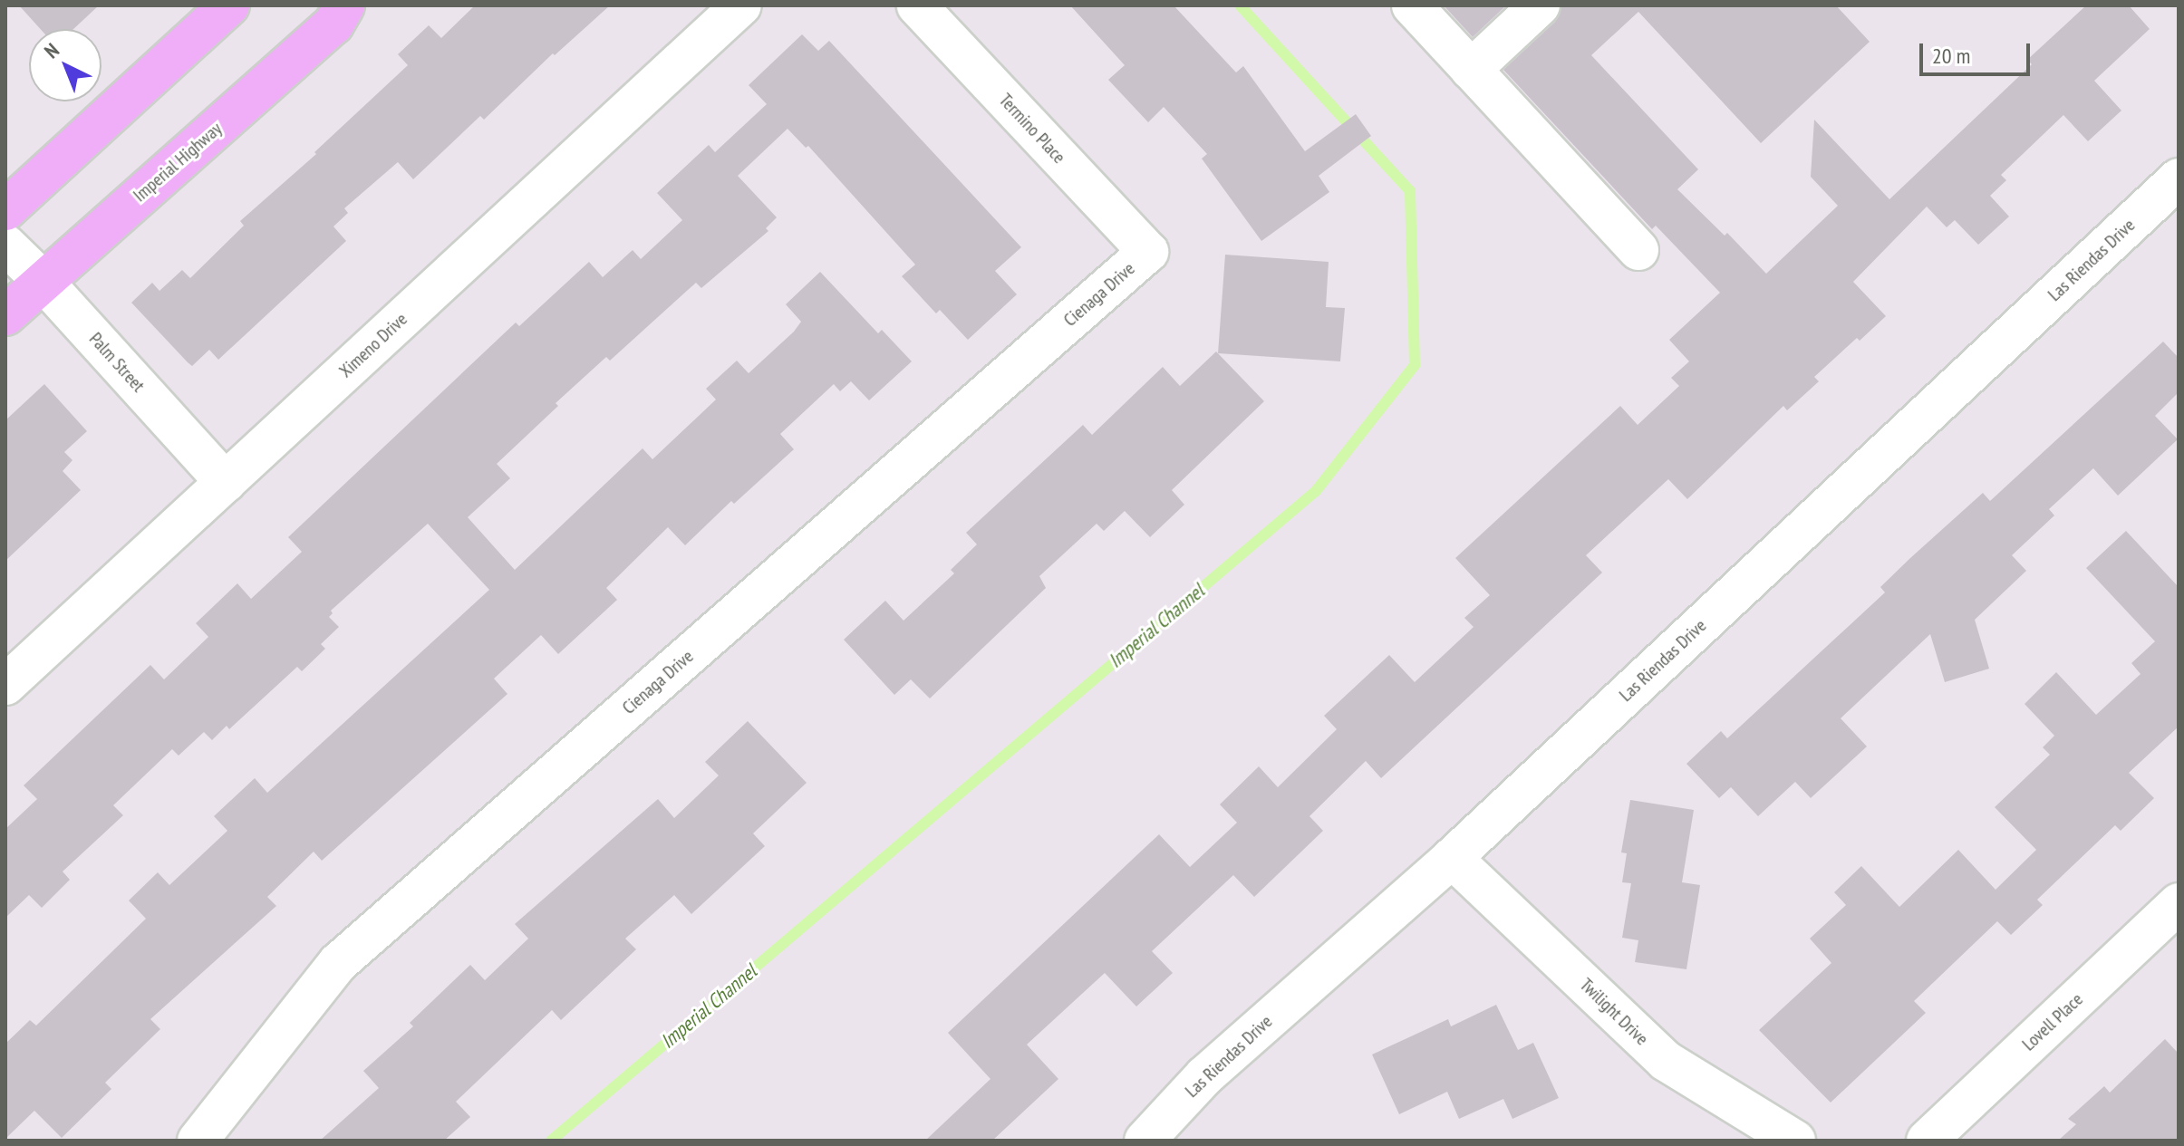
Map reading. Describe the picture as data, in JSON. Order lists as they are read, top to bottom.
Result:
{
  "streets": {
    "main road": ["Imperial Highway"],
    "street": [
      "Termino Place",
      "Las Riendas Drive",
      "Cienaga Drive",
      "Ximeno Drive",
      "Palm Street",
      "Twilight Drive",
      "Lovell Place"
    ]
  },
  "crossings": [
    ["Termino Place", "Cienaga Drive"],
    ["Imperial Highway", "Palm Street"],
    ["Las Riendas Drive", "Twilight Drive"],
    ["Ximeno Drive", "Palm Street"]
  ],
  "water": ["Imperial Channel"],
  "scale_bar": "20 m",
  "north": "top left"
}
